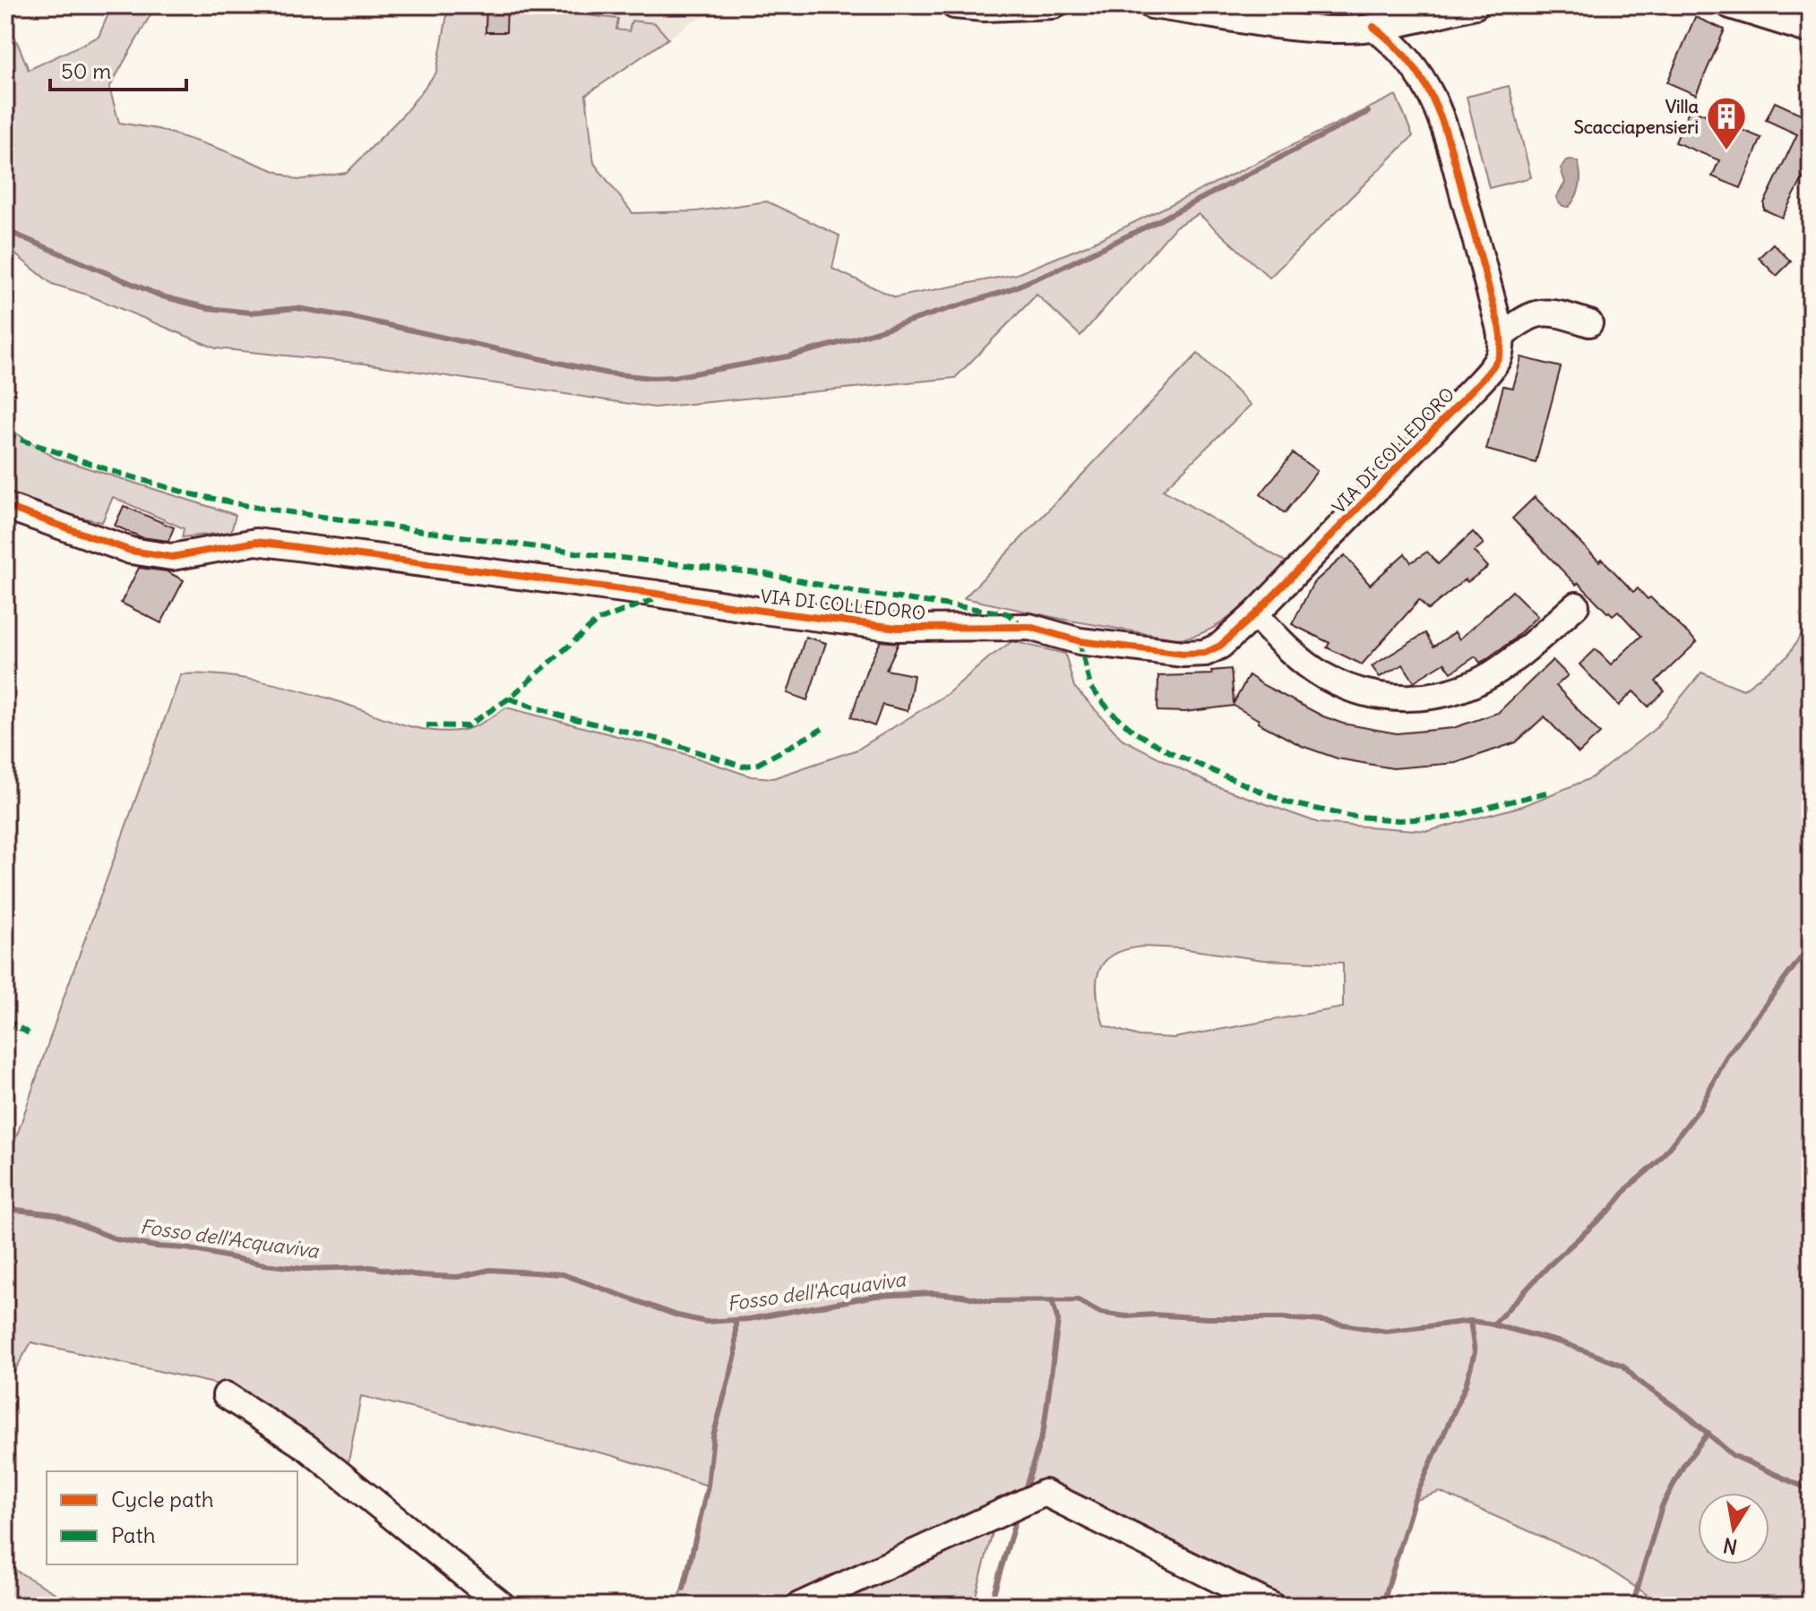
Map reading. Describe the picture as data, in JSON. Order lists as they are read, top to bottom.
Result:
{
  "streets": {
    "street": ["VIA DI COLLEDORO"]
  },
  "water": ["Fosso dell'Acquaviva"],
  "places": {
    "building": ["Villa Scacciapensieri"]
  },
  "legend": ["Cycle path", "Path"],
  "scale_bar": "50 m",
  "north": "bottom"
}
